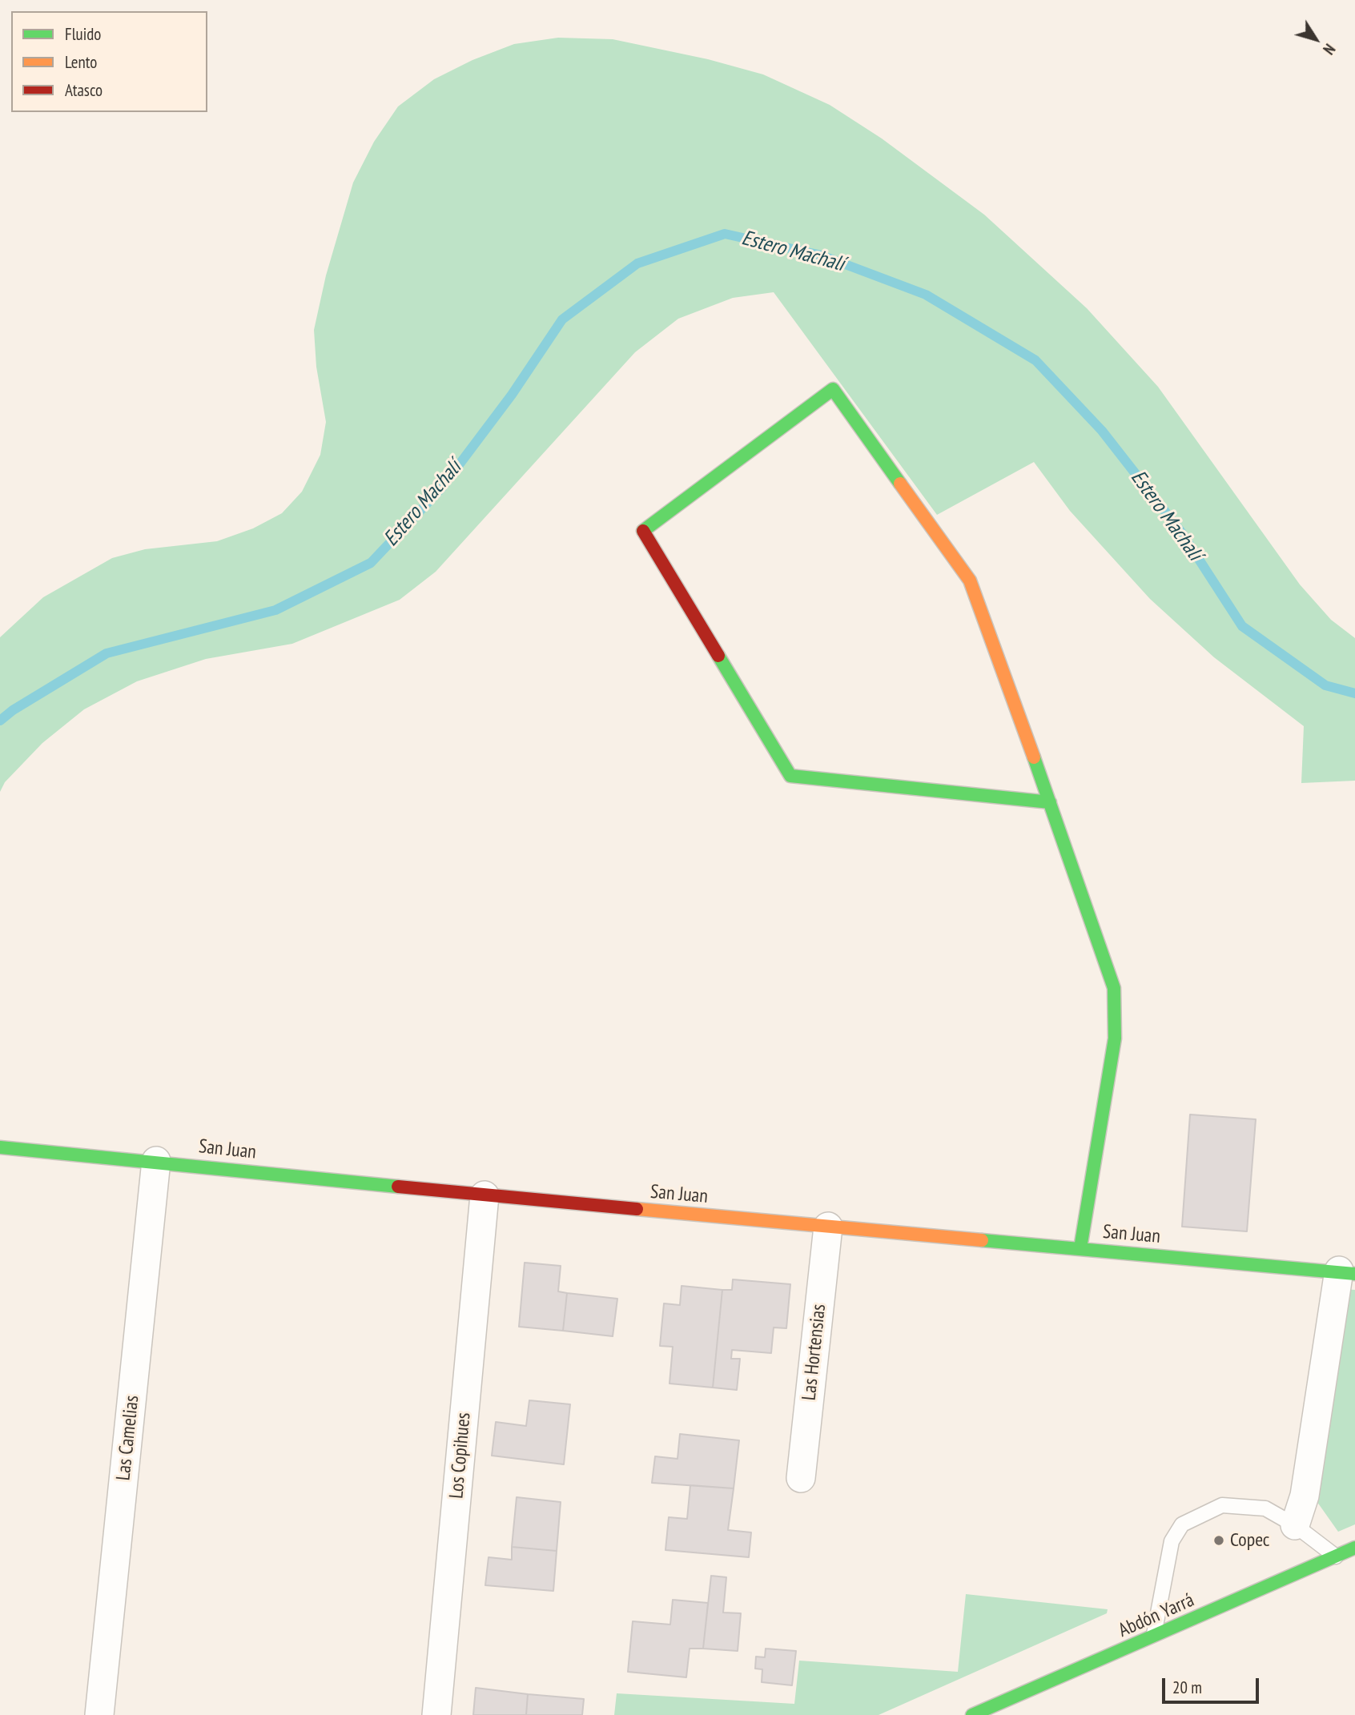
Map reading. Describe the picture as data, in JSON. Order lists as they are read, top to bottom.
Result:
{
  "streets": {
    "main road": ["San Juan", "Abdón Yarrá"],
    "street": ["Las Hortensias", "Las Camelias", "Los Copihues"]
  },
  "crossings": [
    ["San Juan", "Las Hortensias"],
    ["San Juan", "Las Camelias"],
    ["San Juan", "Los Copihues"]
  ],
  "water": ["Estero Machalí"],
  "places": ["Copec"],
  "legend": ["Fluido", "Lento", "Atasco"],
  "scale_bar": "20 m",
  "north": "bottom right"
}
